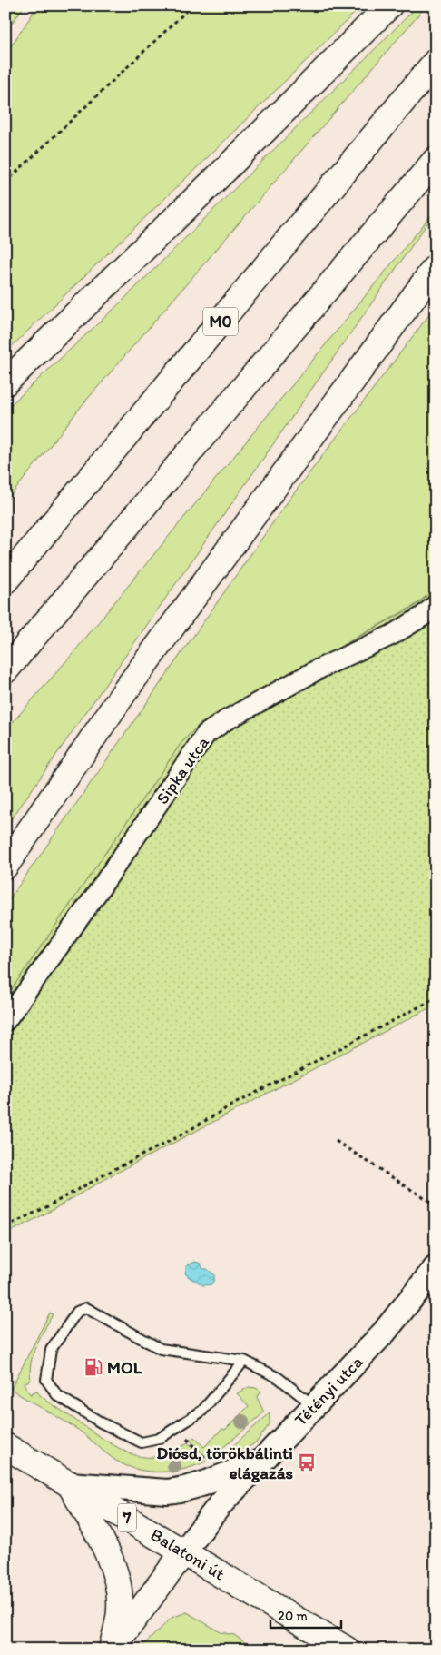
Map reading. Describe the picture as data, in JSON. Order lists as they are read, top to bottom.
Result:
{
  "streets": {
    "main road": ["M0", "7", "Balatoni út"],
    "street": ["Sipka utca", "Tétényi utca"]
  },
  "crossings": [
    ["Tétényi utca", "Balatoni út"]
  ],
  "places": {
    "fuel station": ["MOL"],
    "bus stop": ["Diósd, törökbálinti elágazás"]
  },
  "scale_bar": "20 m"
}
